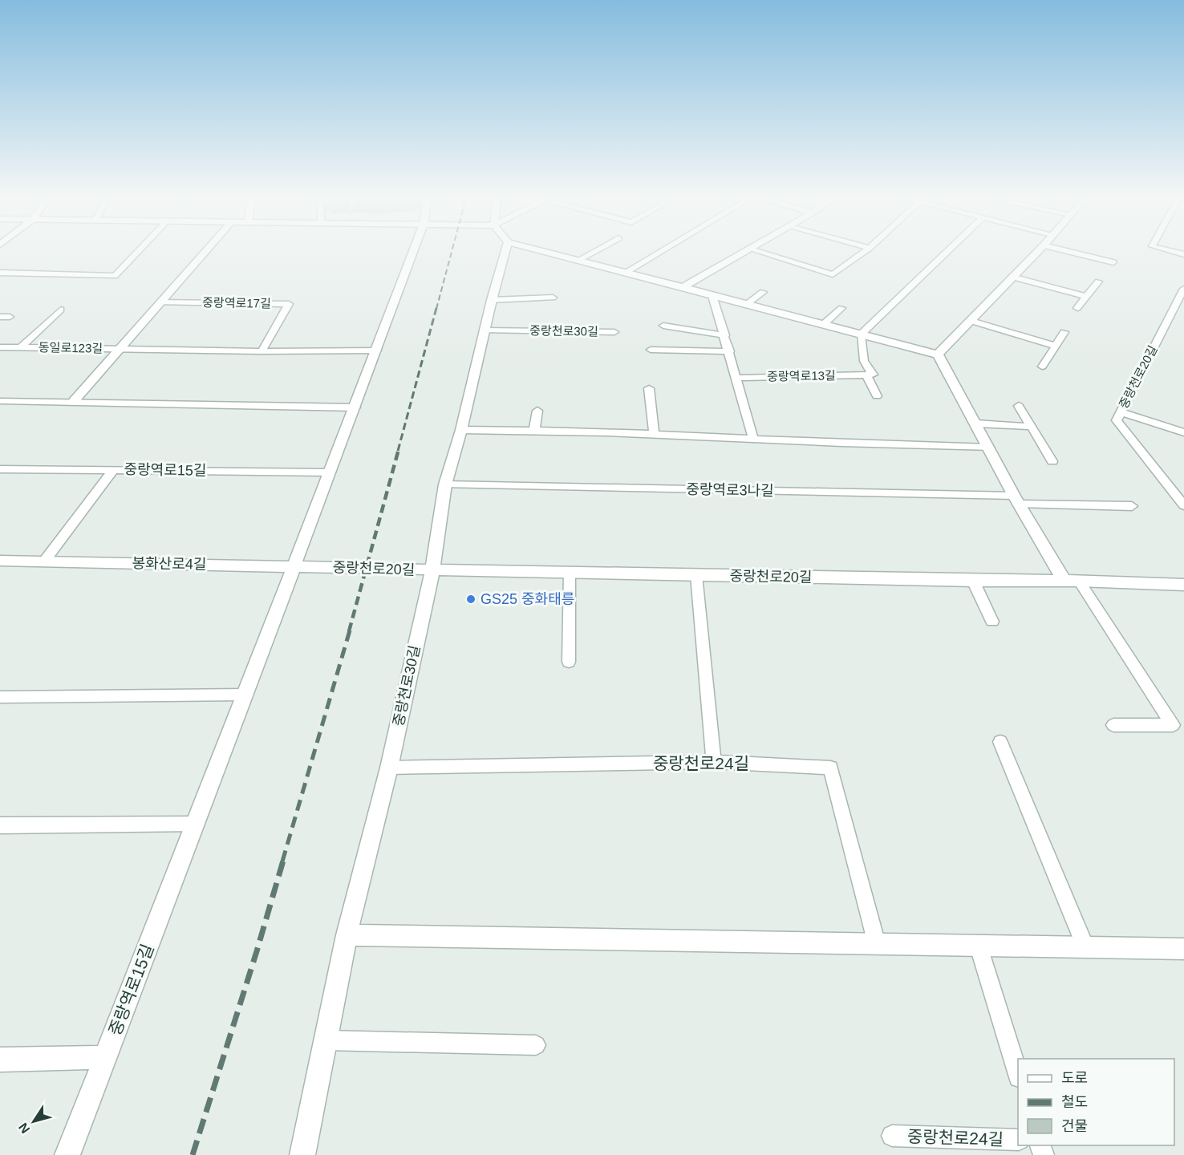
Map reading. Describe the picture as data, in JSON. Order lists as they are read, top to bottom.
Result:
{
  "streets": {
    "street": [
      "중랑천로30길",
      "중랑천로20길",
      "중랑역로15길",
      "봉화산로4길"
    ],
    "lane": [
      "중랑역로17길",
      "동일로123길",
      "중랑역로13길",
      "중랑역로3나길",
      "중랑천로24길"
    ]
  },
  "crossings": [
    ["중랑천로30길", "중랑천로20길"],
    ["중랑천로30길", "중랑역로3나길"],
    ["중랑천로30길", "중랑천로24길"],
    ["중랑천로20길", "중랑역로15길"],
    ["중랑천로20길", "봉화산로4길"],
    ["중랑역로15길", "봉화산로4길"]
  ],
  "places": ["GS25 중화태릉"],
  "legend": ["도로", "철도", "건물"],
  "north": "bottom left"
}
